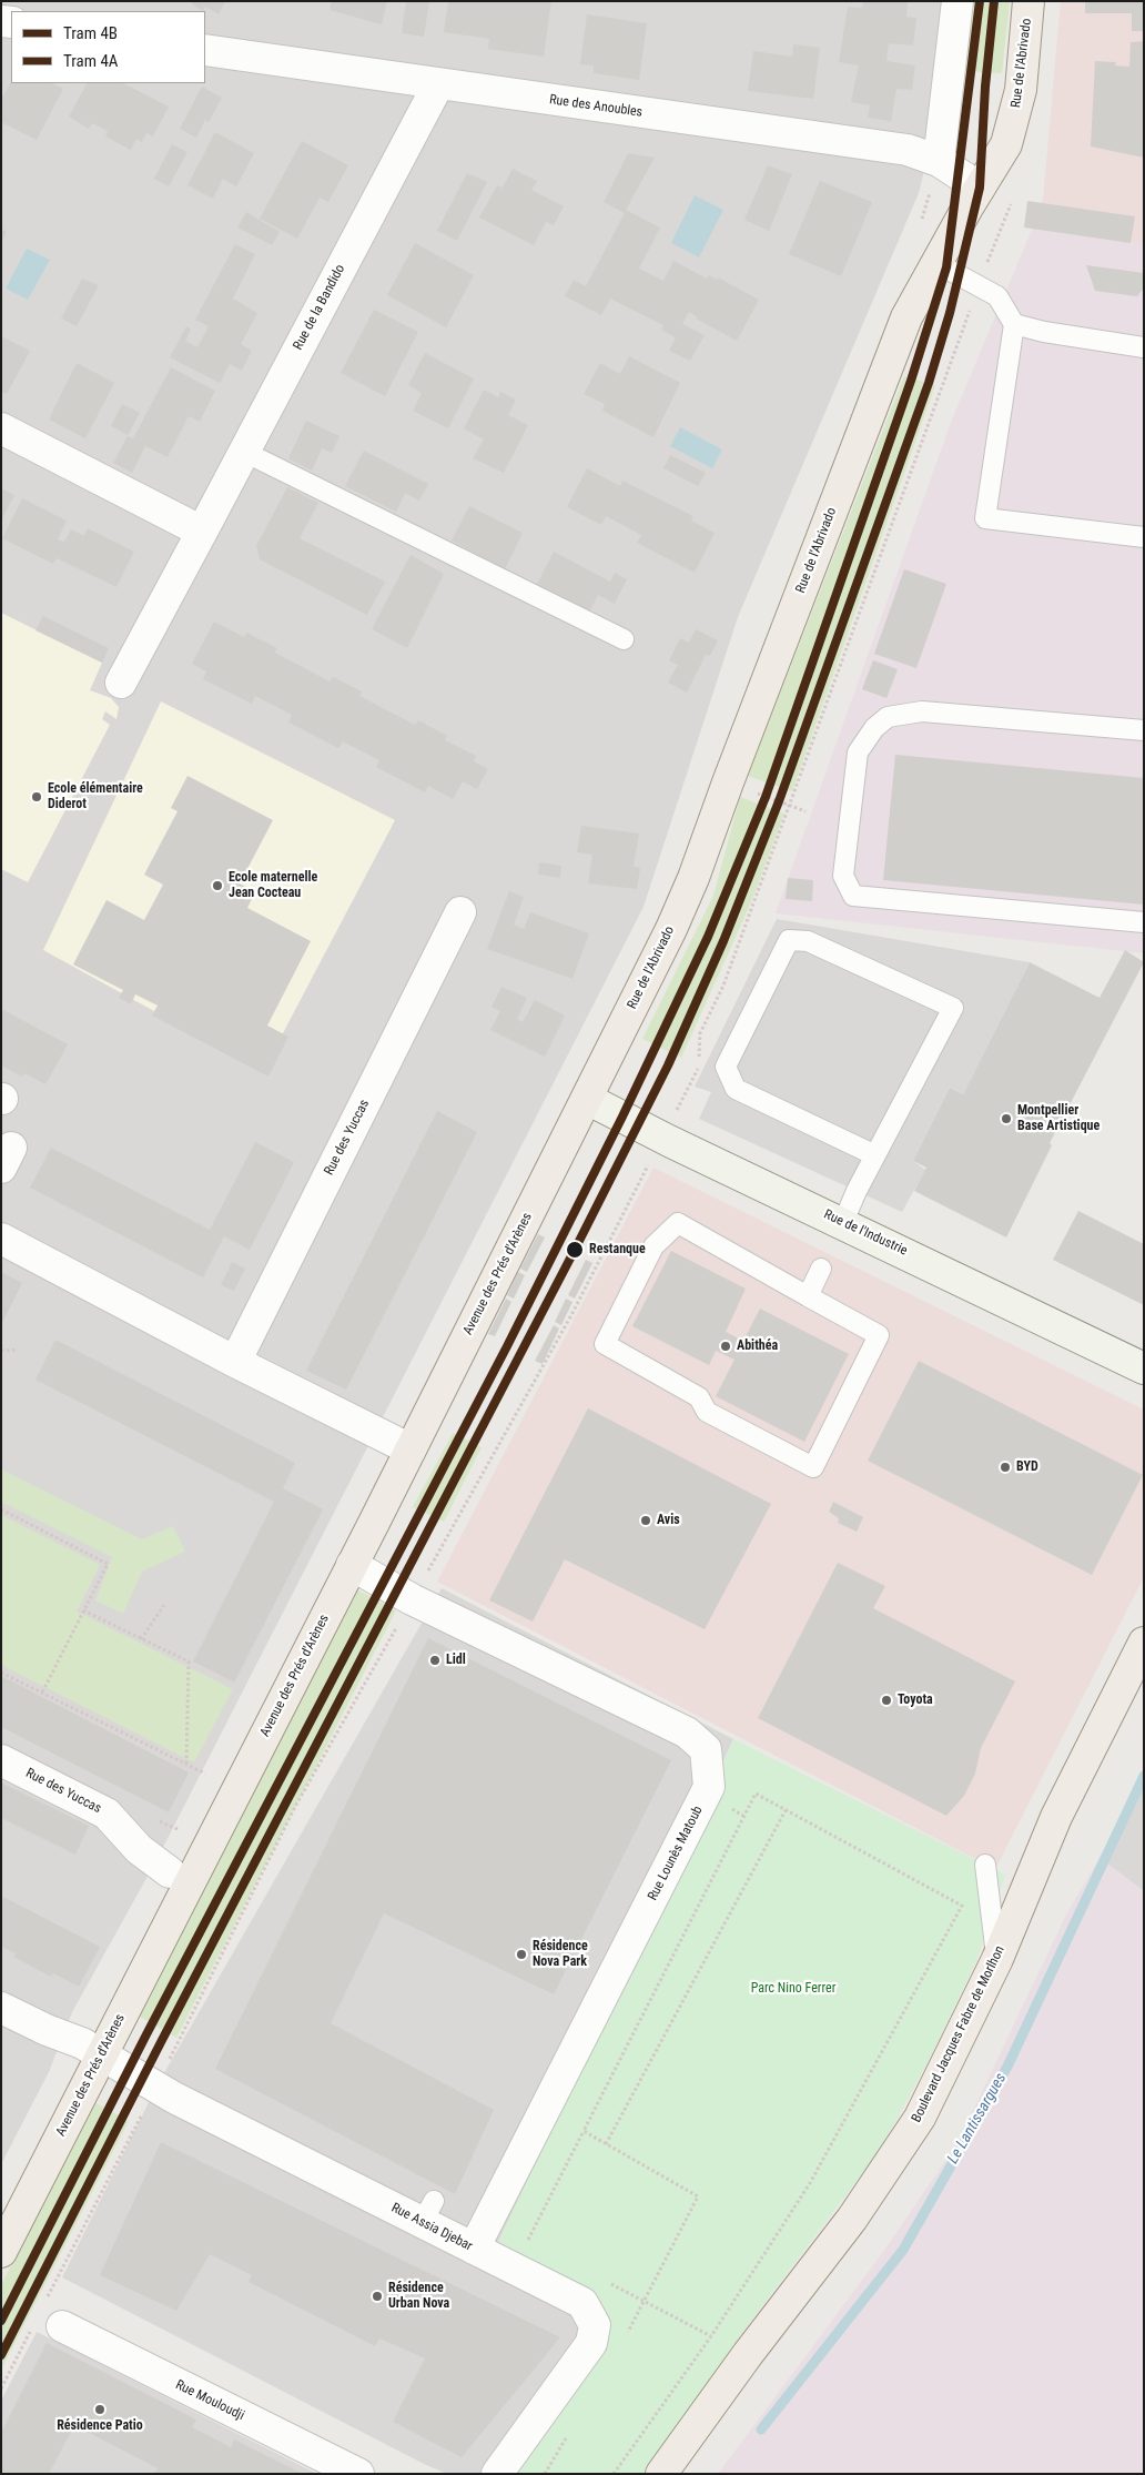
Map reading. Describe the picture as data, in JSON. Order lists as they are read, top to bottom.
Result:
{
  "streets": {
    "main road": ["Rue de l'Abrivado", "Avenue des Prés d'Arènes", "Boulevard Jacques Fabre de Morlhon"],
    "street": [
      "Rue des Anoubles",
      "Rue de la Bandido",
      "Rue des Yuccas",
      "Rue de l'Industrie",
      "Rue Lounès Matoub",
      "Rue Assia Djebar",
      "Rue Mouloudji"
    ]
  },
  "crossings": [
    ["Rue de l'Abrivado", "Rue des Anoubles"],
    ["Rue de l'Abrivado", "Rue de l'Industrie"],
    ["Rue de l'Abrivado", "Avenue des Prés d'Arènes"],
    ["Rue des Anoubles", "Rue de la Bandido"],
    ["Rue de l'Industrie", "Avenue des Prés d'Arènes"],
    ["Avenue des Prés d'Arènes", "Rue Lounès Matoub"],
    ["Avenue des Prés d'Arènes", "Rue Assia Djebar"],
    ["Rue Lounès Matoub", "Rue Assia Djebar"]
  ],
  "water": ["Le Lantissargues"],
  "parks": ["Parc Nino Ferrer"],
  "places": [
    "Ecole élémentaire Diderot",
    "Ecole maternelle Jean Cocteau",
    "Montpellier Base Artistique",
    "Restanque",
    "Abithéa",
    "BYD",
    "Avis",
    "Lidl",
    "Toyota",
    "Résidence Nova Park",
    "Résidence Urban Nova",
    "Résidence Patio"
  ],
  "lines": ["tram line 4B", "tram line 4A"],
  "legend": ["Tram 4B", "Tram 4A"]
}
